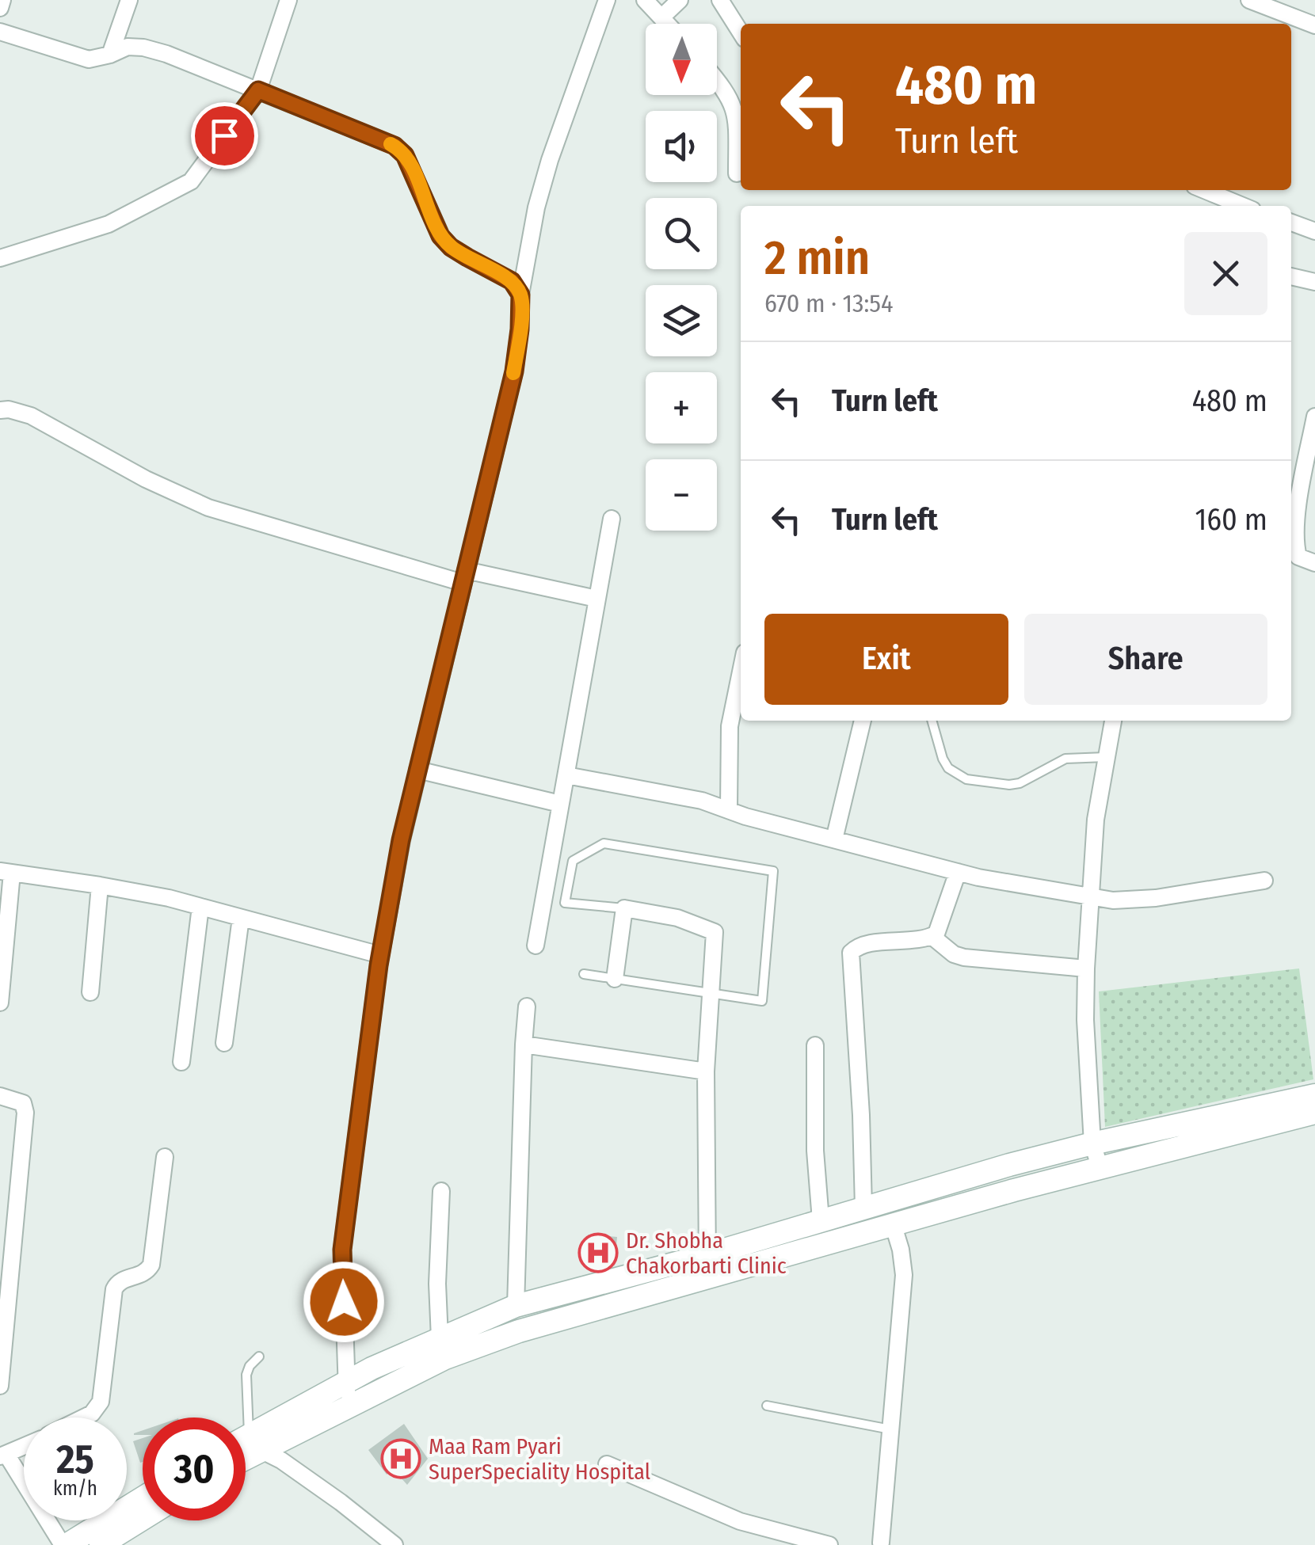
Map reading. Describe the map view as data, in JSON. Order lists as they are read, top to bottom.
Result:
{
  "places": {
    "hospital": ["Dr. Shobha Chakorbarti Clinic", "Maa Ram Pyari SuperSpeciality Hospital"]
  },
  "north": "bottom",
  "page": {
    "map_buttons": ["+", "−"],
    "turn": ["480 m", "Turn left"],
    "heading": ["2 min", "670 m · 13:54"],
    "list": [
      {
        "name": "Turn left",
        "value": "480 m"
      },
      {
        "name": "Turn left",
        "value": "160 m"
      }
    ],
    "buttons": ["Exit", "Share"],
    "speed": "25 km/h",
    "limit": "30"
  }
}
